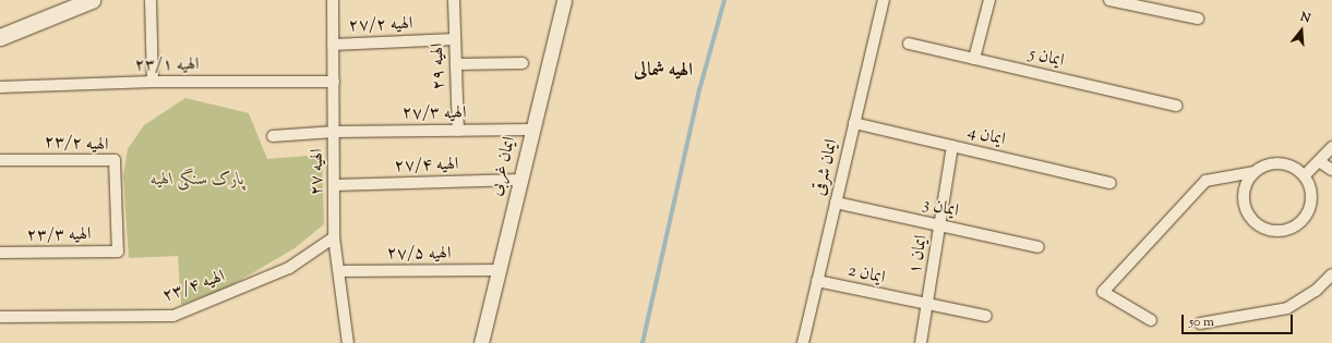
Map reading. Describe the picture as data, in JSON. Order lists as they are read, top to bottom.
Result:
{
  "streets": {
    "street": [
      "الهیه ۲۷/۲",
      "ایمان 5",
      "الهیه ۲۳/۱",
      "الهیه ۲۹",
      "الهیه ۲۷/۳",
      "ایمان 4",
      "الهیه ۲۳/۲",
      "الهیه ۲۷/۴",
      "ایمان غربی",
      "ایمان شرقی",
      "الهیه ۲۷",
      "ایمان 3",
      "الهیه ۲۳/۳",
      "الهیه ۲۷/۵",
      "ایمان ۱",
      "ایمان 2",
      "الهیه ۲۳/۴"
    ]
  },
  "crossings": [
    ["الهیه ۲۷/۲", "الهیه ۲۹"],
    ["الهیه ۲۷/۲", "الهیه ۲۷"],
    ["الهیه ۲۳/۱", "الهیه ۲۷"],
    ["الهیه ۲۹", "الهیه ۲۷/۳"],
    ["الهیه ۲۷/۳", "ایمان غربی"],
    ["الهیه ۲۷/۳", "الهیه ۲۷"],
    ["ایمان 4", "ایمان شرقی"],
    ["ایمان 4", "ایمان ۱"],
    ["الهیه ۲۳/۲", "الهیه ۲۳/۳"],
    ["الهیه ۲۷/۴", "ایمان غربی"],
    ["الهیه ۲۷/۴", "الهیه ۲۷"],
    ["ایمان غربی", "الهیه ۲۷/۵"],
    ["ایمان شرقی", "ایمان 3"],
    ["ایمان شرقی", "ایمان 2"],
    ["الهیه ۲۷", "الهیه ۲۷/۵"],
    ["الهیه ۲۷", "الهیه ۲۳/۴"],
    ["ایمان 3", "ایمان ۱"],
    ["ایمان ۱", "ایمان 2"]
  ],
  "districts": ["الهیه شمالی"],
  "parks": ["پارک سنگی الهیه"],
  "scale_bar": "50 m",
  "north": "top"
}
